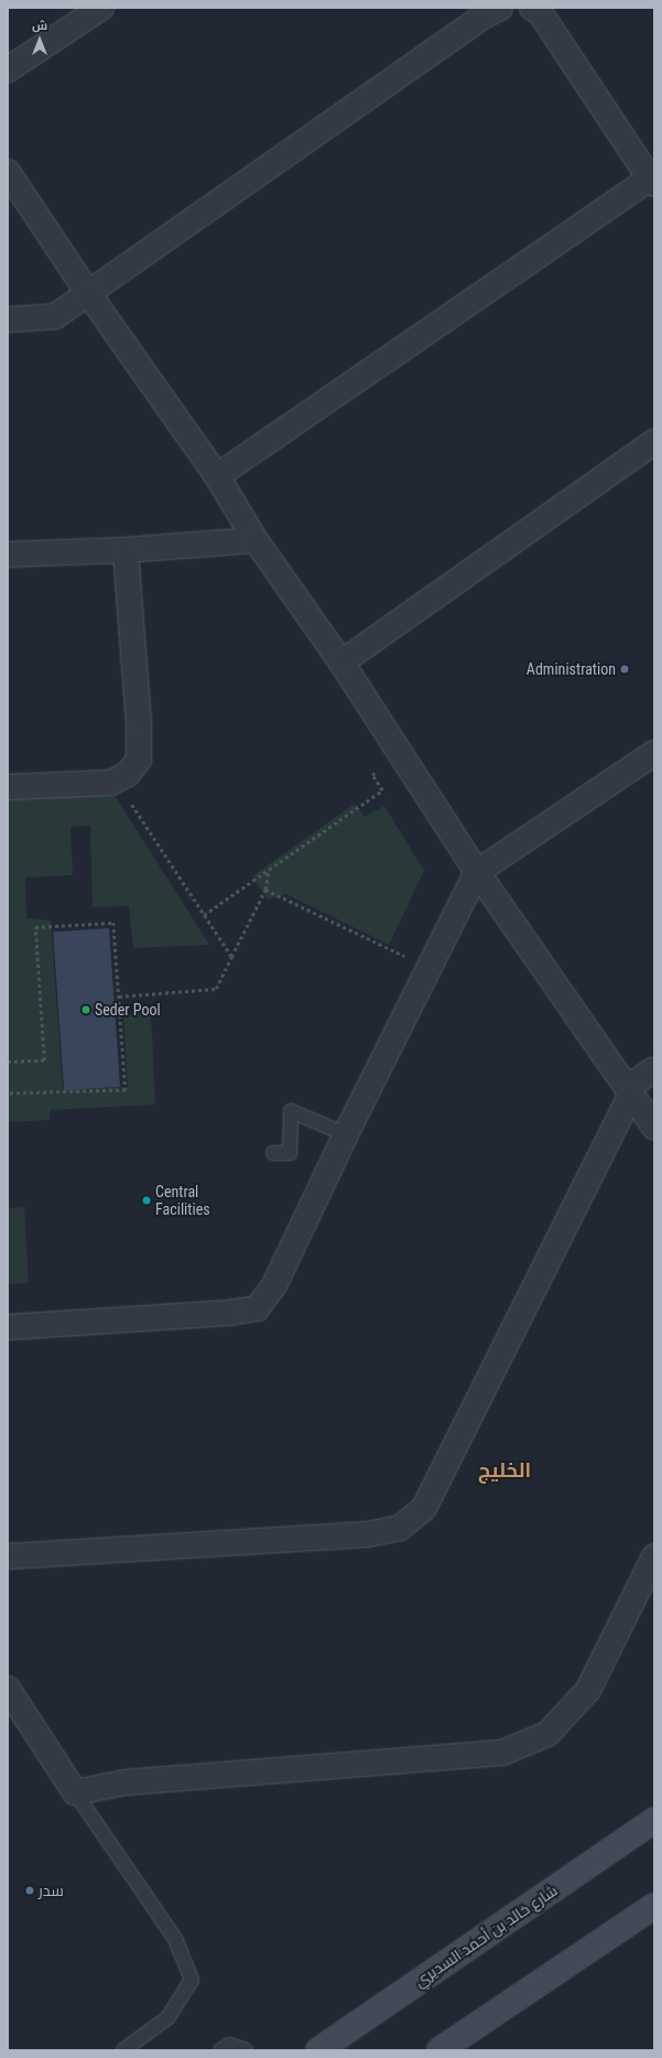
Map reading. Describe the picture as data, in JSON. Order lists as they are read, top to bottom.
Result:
{
  "streets": {
    "street": ["شارع خالد بن أحمد السديري"]
  },
  "districts": ["الخليج"],
  "places": [
    "Administration",
    "Seder Pool",
    "Central Facilities",
    "سدر"
  ],
  "north": "top"
}
